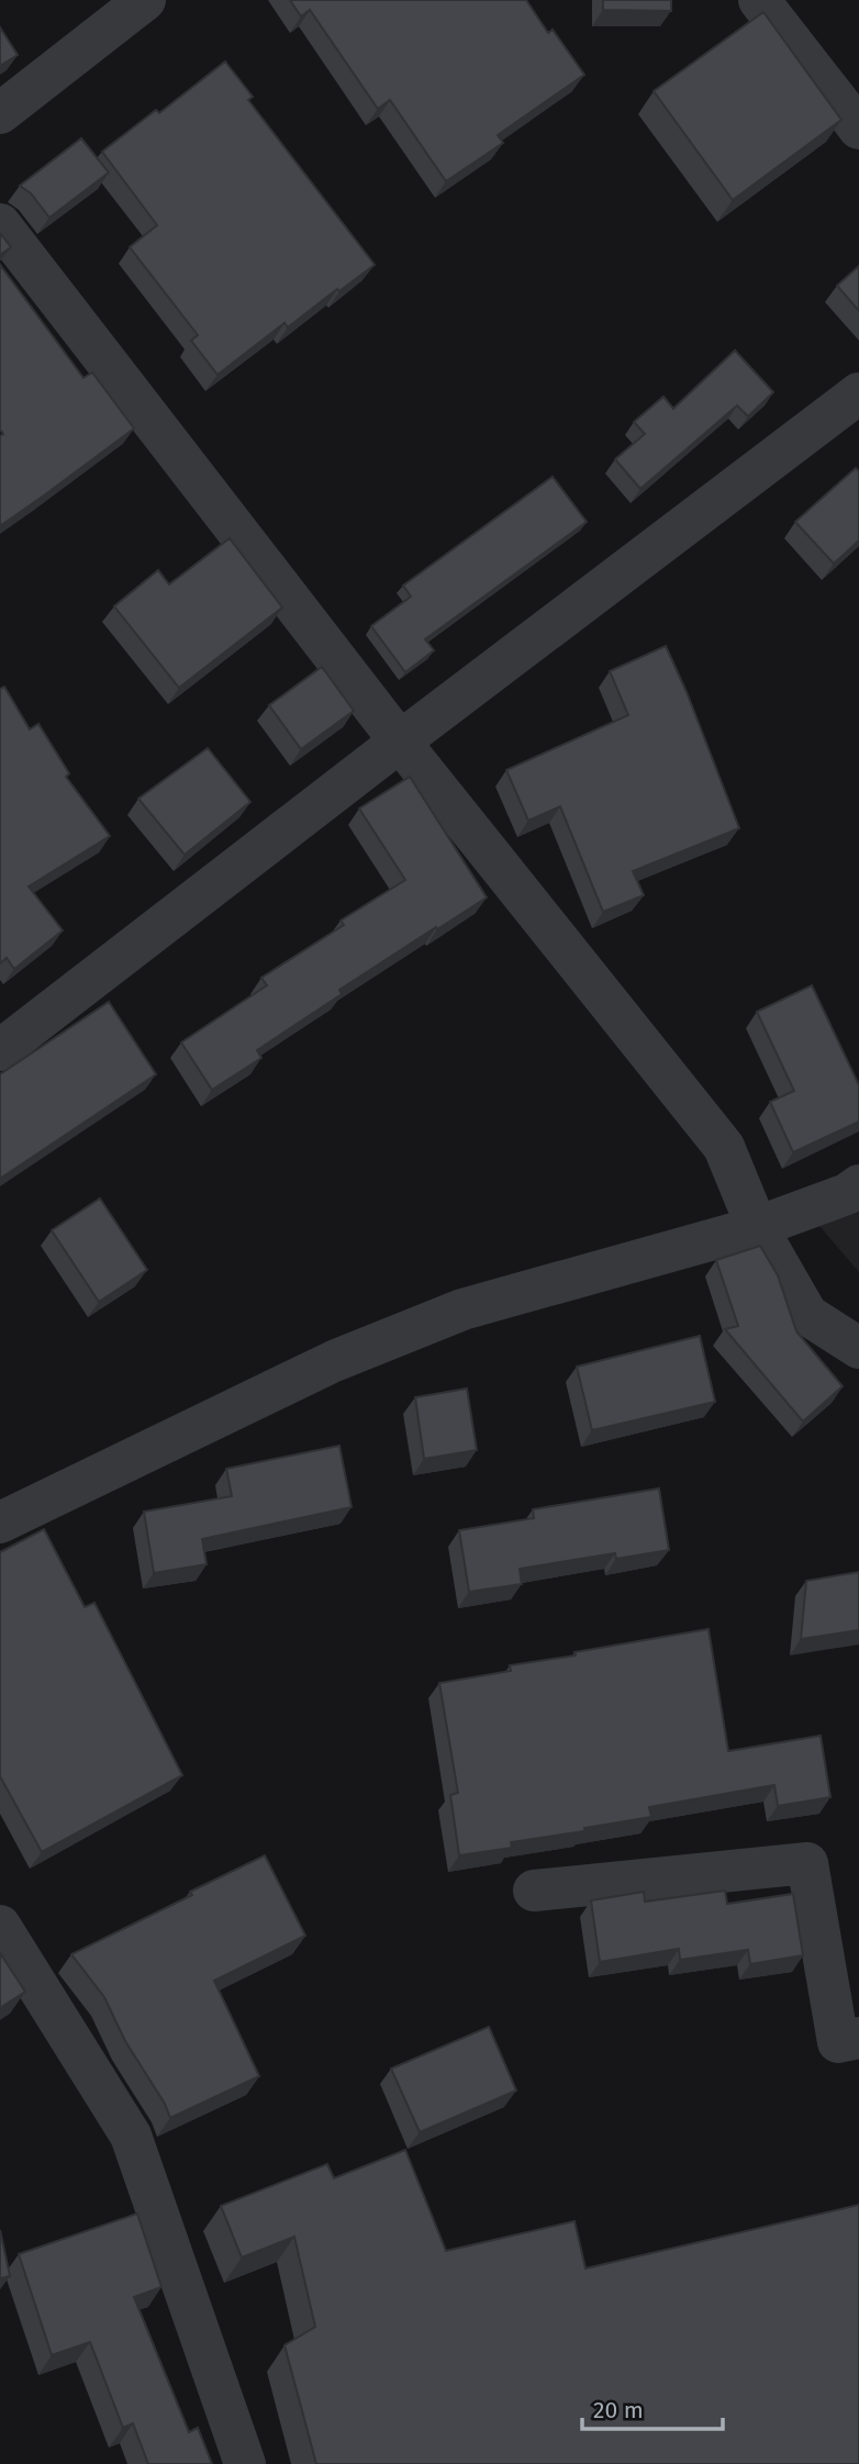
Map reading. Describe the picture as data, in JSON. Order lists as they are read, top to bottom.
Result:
{
  "scale_bar": "20 m"
}
